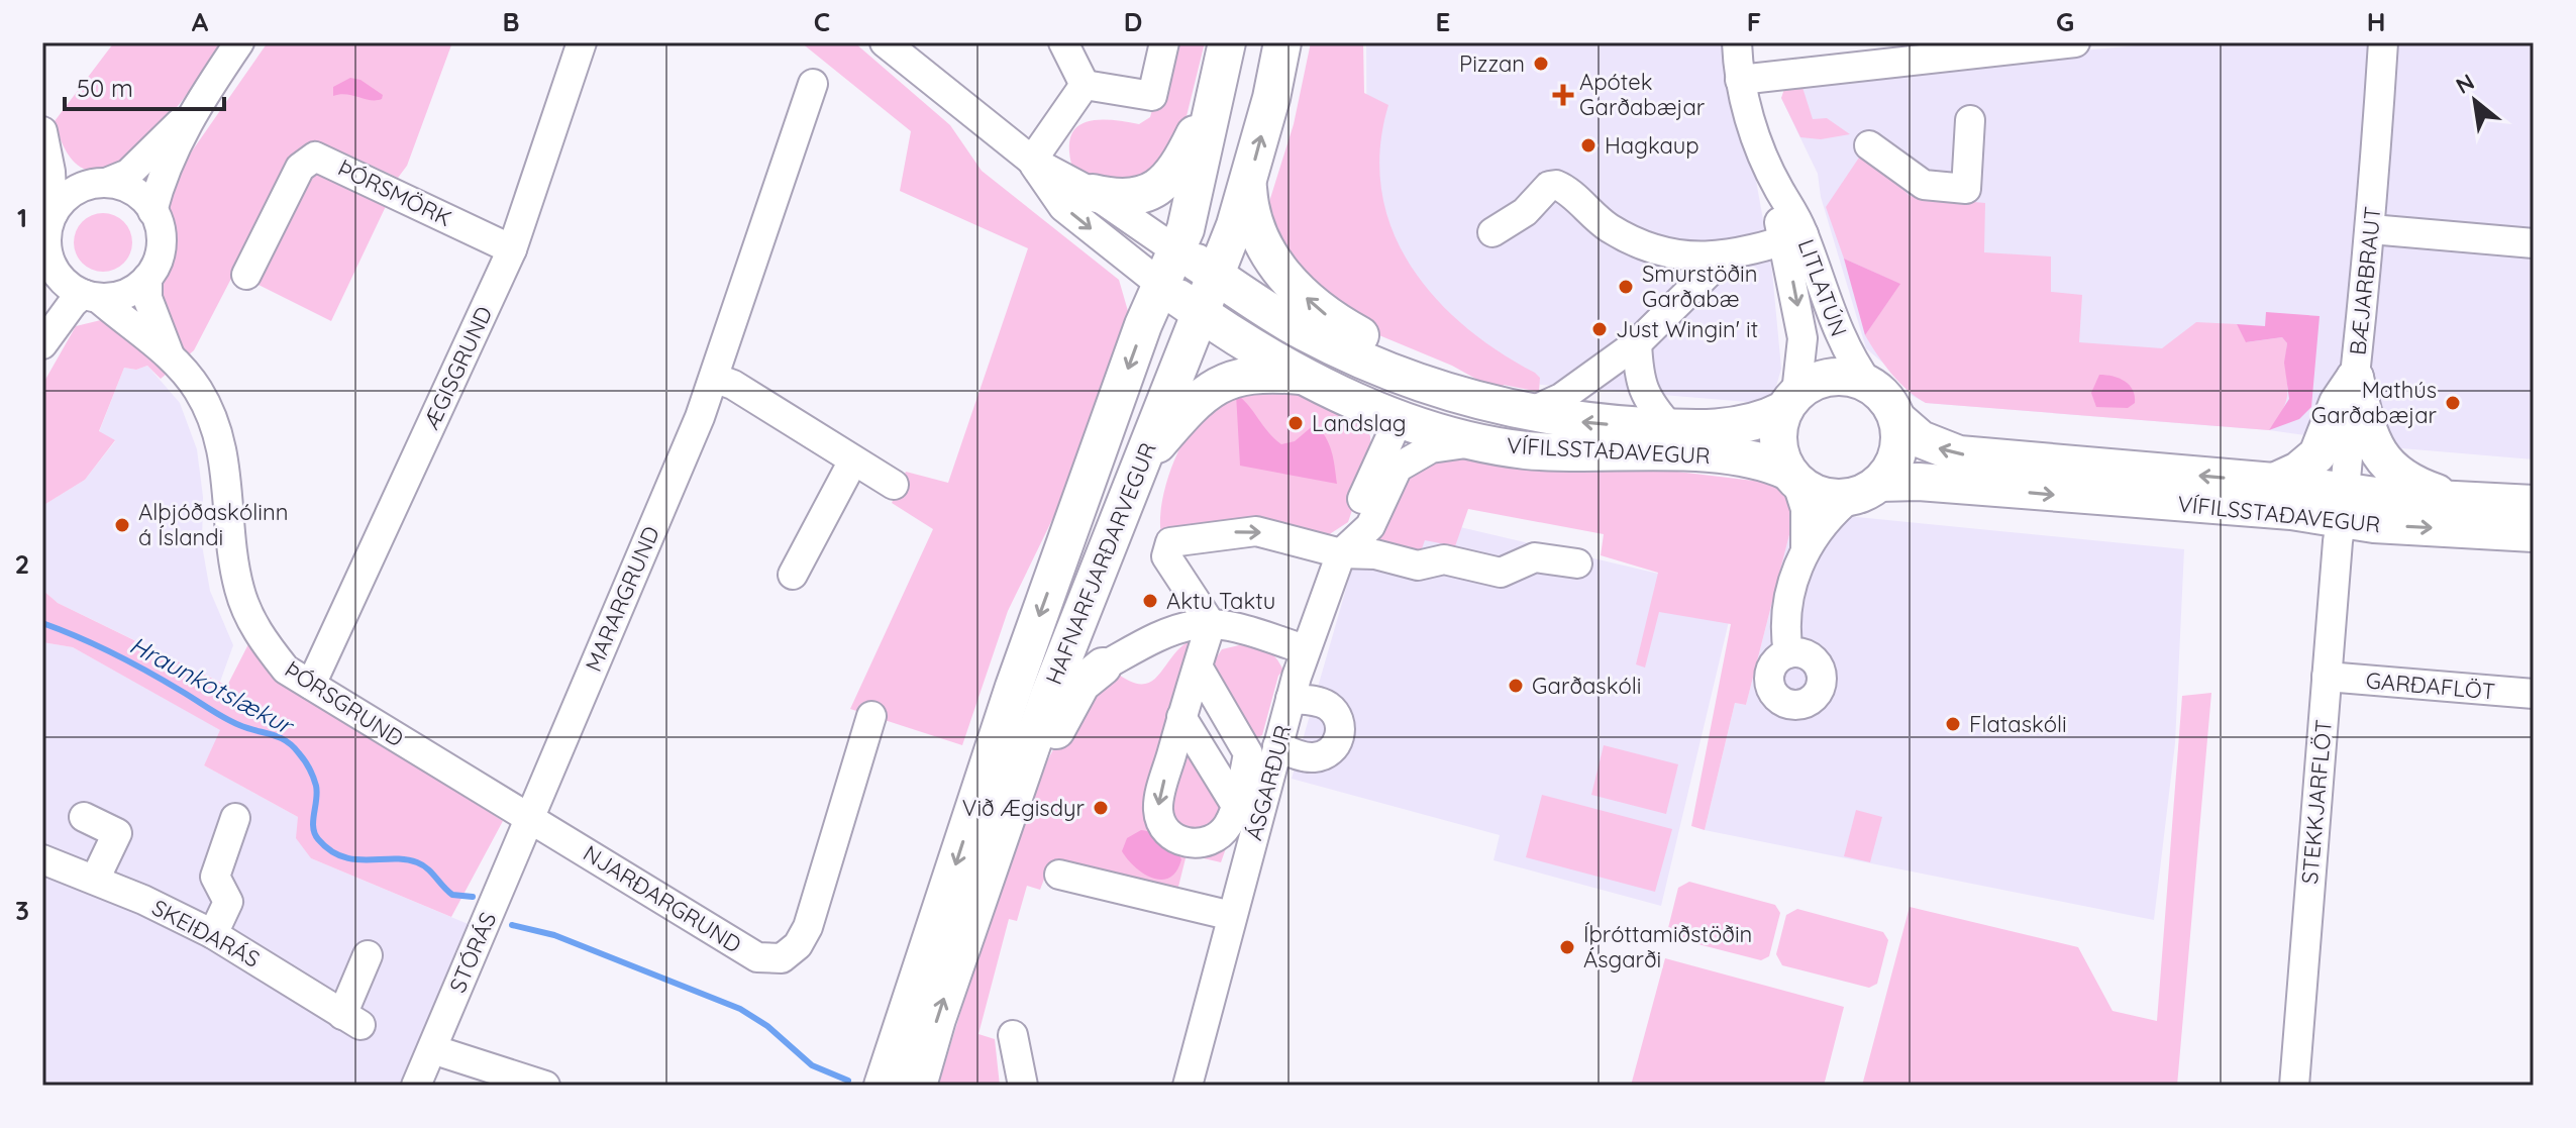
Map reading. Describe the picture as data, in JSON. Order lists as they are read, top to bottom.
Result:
{
  "streets": {
    "main road": ["VÍFILSSTAÐAVEGUR", "HAFNARFJARÐARVEGUR"],
    "street": [
      "ÞÓRSMÖRK",
      "BÆJARBRAUT",
      "LITLATÚN",
      "ÆGISGRUND",
      "MARARGRUND",
      "GARÐAFLÖT",
      "ÞÓRSGRUND",
      "ÁSGARÐUR",
      "STEKKJARFLÖT",
      "NJARÐARGRUND",
      "SKEIÐARÁS",
      "STÓRÁS"
    ]
  },
  "crossings": [
    ["ÞÓRSMÖRK", "ÆGISGRUND"],
    ["BÆJARBRAUT", "VÍFILSSTAÐAVEGUR"],
    ["BÆJARBRAUT", "STEKKJARFLÖT"],
    ["LITLATÚN", "VÍFILSSTAÐAVEGUR"],
    ["ÆGISGRUND", "ÞÓRSGRUND"],
    ["VÍFILSSTAÐAVEGUR", "HAFNARFJARÐARVEGUR"],
    ["VÍFILSSTAÐAVEGUR", "ÁSGARÐUR"],
    ["VÍFILSSTAÐAVEGUR", "STEKKJARFLÖT"],
    ["MARARGRUND", "ÞÓRSGRUND"],
    ["MARARGRUND", "NJARÐARGRUND"],
    ["MARARGRUND", "STÓRÁS"],
    ["GARÐAFLÖT", "STEKKJARFLÖT"],
    ["ÞÓRSGRUND", "NJARÐARGRUND"],
    ["ÞÓRSGRUND", "STÓRÁS"],
    ["NJARÐARGRUND", "STÓRÁS"]
  ],
  "water": ["Hraunkotslækur"],
  "places": {
    "other": [
      "Pizzan",
      "Hagkaup",
      "Smurstöðin Garðabæ",
      "Just Wingin' it",
      "Mathús Garðabæjar",
      "Landslag",
      "Alþjóðaskólinn á Íslandi",
      "Aktu Taktu",
      "Garðaskóli",
      "Flataskóli",
      "Við Ægisdyr",
      "Íþróttamiðstöðin Ásgarði"
    ],
    "health": ["Apótek Garðabæjar"]
  },
  "scale_bar": "50 m",
  "north": "top left",
  "grid": {
    "columns": [
      "A",
      "B",
      "C",
      "D",
      "E",
      "F",
      "G",
      "H"
    ],
    "rows": ["1", "2", "3"]
  }
}
